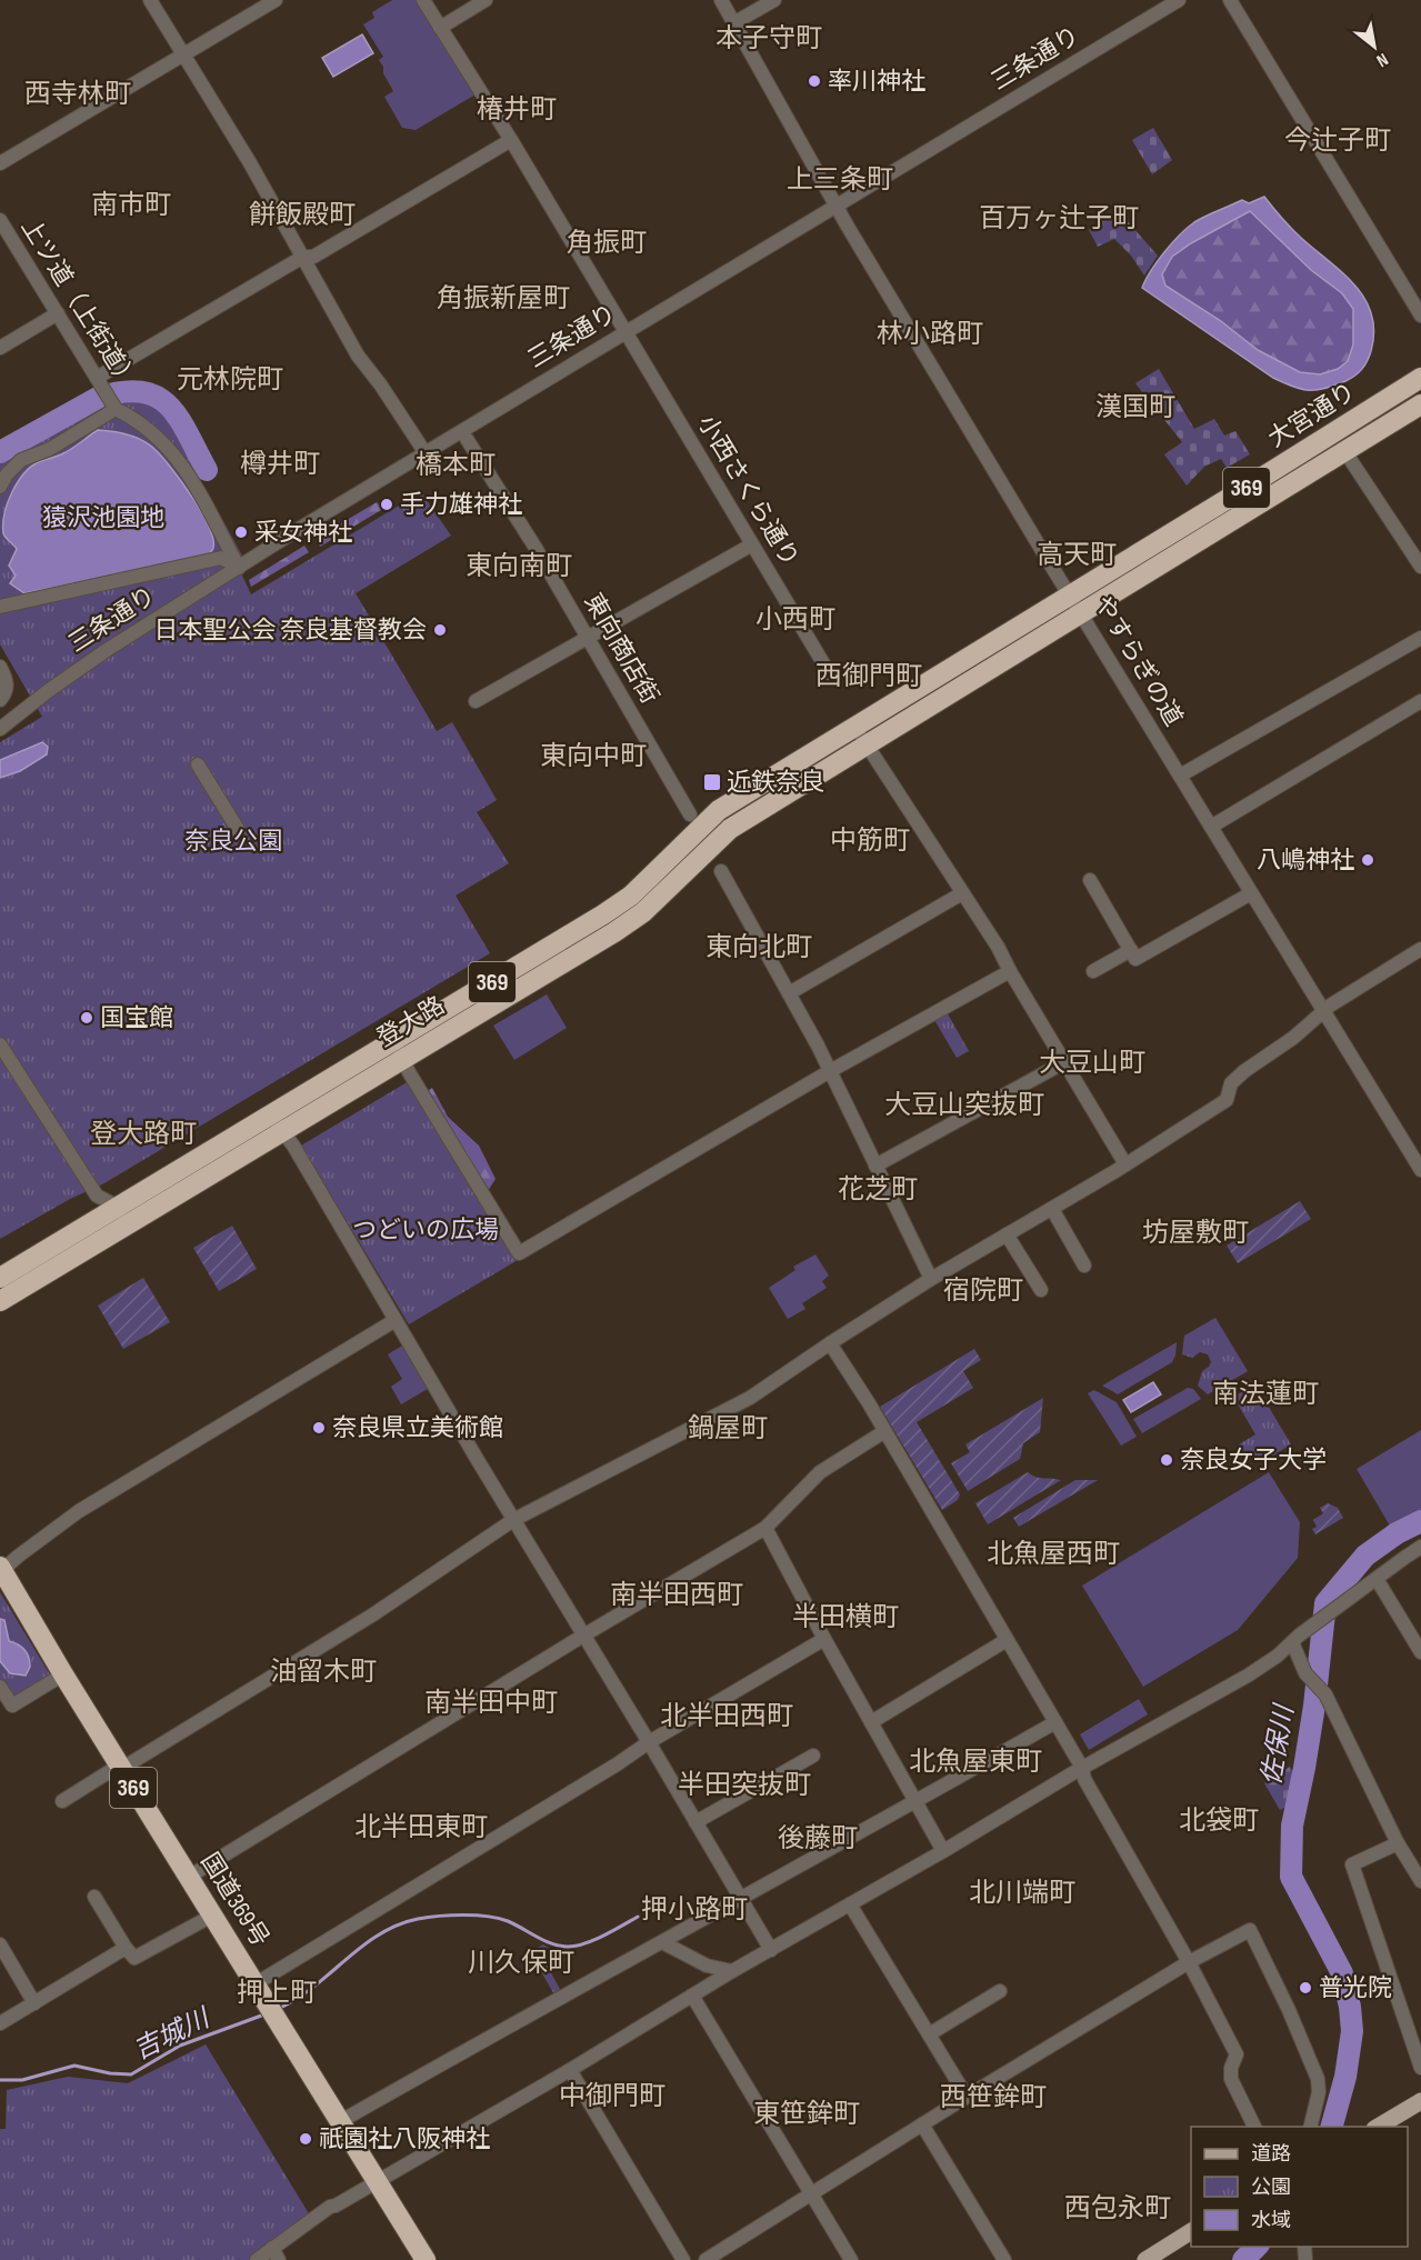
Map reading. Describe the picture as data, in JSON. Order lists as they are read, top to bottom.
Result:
{
  "streets": {
    "highway": [
      "大宮通り",
      "369",
      "登大路",
      "国道369号"
    ],
    "street": [
      "三条通り",
      "上ツ道（上街道）",
      "小西さくら通り",
      "東向商店街",
      "やすらぎの道"
    ]
  },
  "crossings": [
    ["三条通り", "上ツ道（上街道）"],
    ["三条通り", "小西さくら通り"],
    ["三条通り", "やすらぎの道"],
    ["大宮通り", "やすらぎの道"],
    ["大宮通り", "登大路"]
  ],
  "districts": [
    "本子守町",
    "西寺林町",
    "椿井町",
    "今辻子町",
    "上三条町",
    "南市町",
    "餅飯殿町",
    "百万ヶ辻子町",
    "角振町",
    "角振新屋町",
    "林小路町",
    "元林院町",
    "漢国町",
    "樽井町",
    "橋本町",
    "高天町",
    "東向南町",
    "小西町",
    "西御門町",
    "東向中町",
    "中筋町",
    "東向北町",
    "大豆山町",
    "大豆山突抜町",
    "登大路町",
    "花芝町",
    "坊屋敷町",
    "宿院町",
    "南法蓮町",
    "鍋屋町",
    "北魚屋西町",
    "南半田西町",
    "半田横町",
    "油留木町",
    "南半田中町",
    "北半田西町",
    "北魚屋東町",
    "半田突抜町",
    "北袋町",
    "北半田東町",
    "後藤町",
    "北川端町",
    "押小路町",
    "川久保町",
    "押上町",
    "中御門町",
    "西笹鉾町",
    "東笹鉾町",
    "西包永町"
  ],
  "water": ["佐保川", "吉城川"],
  "parks": ["猿沢池園地", "奈良公園", "つどいの広場"],
  "places": {
    "other": [
      "率川神社",
      "手力雄神社",
      "采女神社",
      "日本聖公会 奈良基督教会",
      "八嶋神社",
      "国宝館",
      "奈良県立美術館",
      "奈良女子大学",
      "普光院",
      "祇園社八阪神社"
    ],
    "transit": ["近鉄奈良"]
  },
  "legend": ["道路", "公園", "水域"],
  "north": "bottom right"
}
